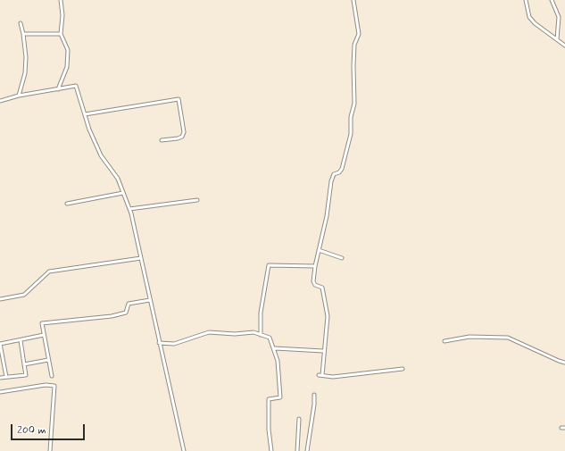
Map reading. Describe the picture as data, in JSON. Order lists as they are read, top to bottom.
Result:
{
  "scale_bar": "200 m"
}
